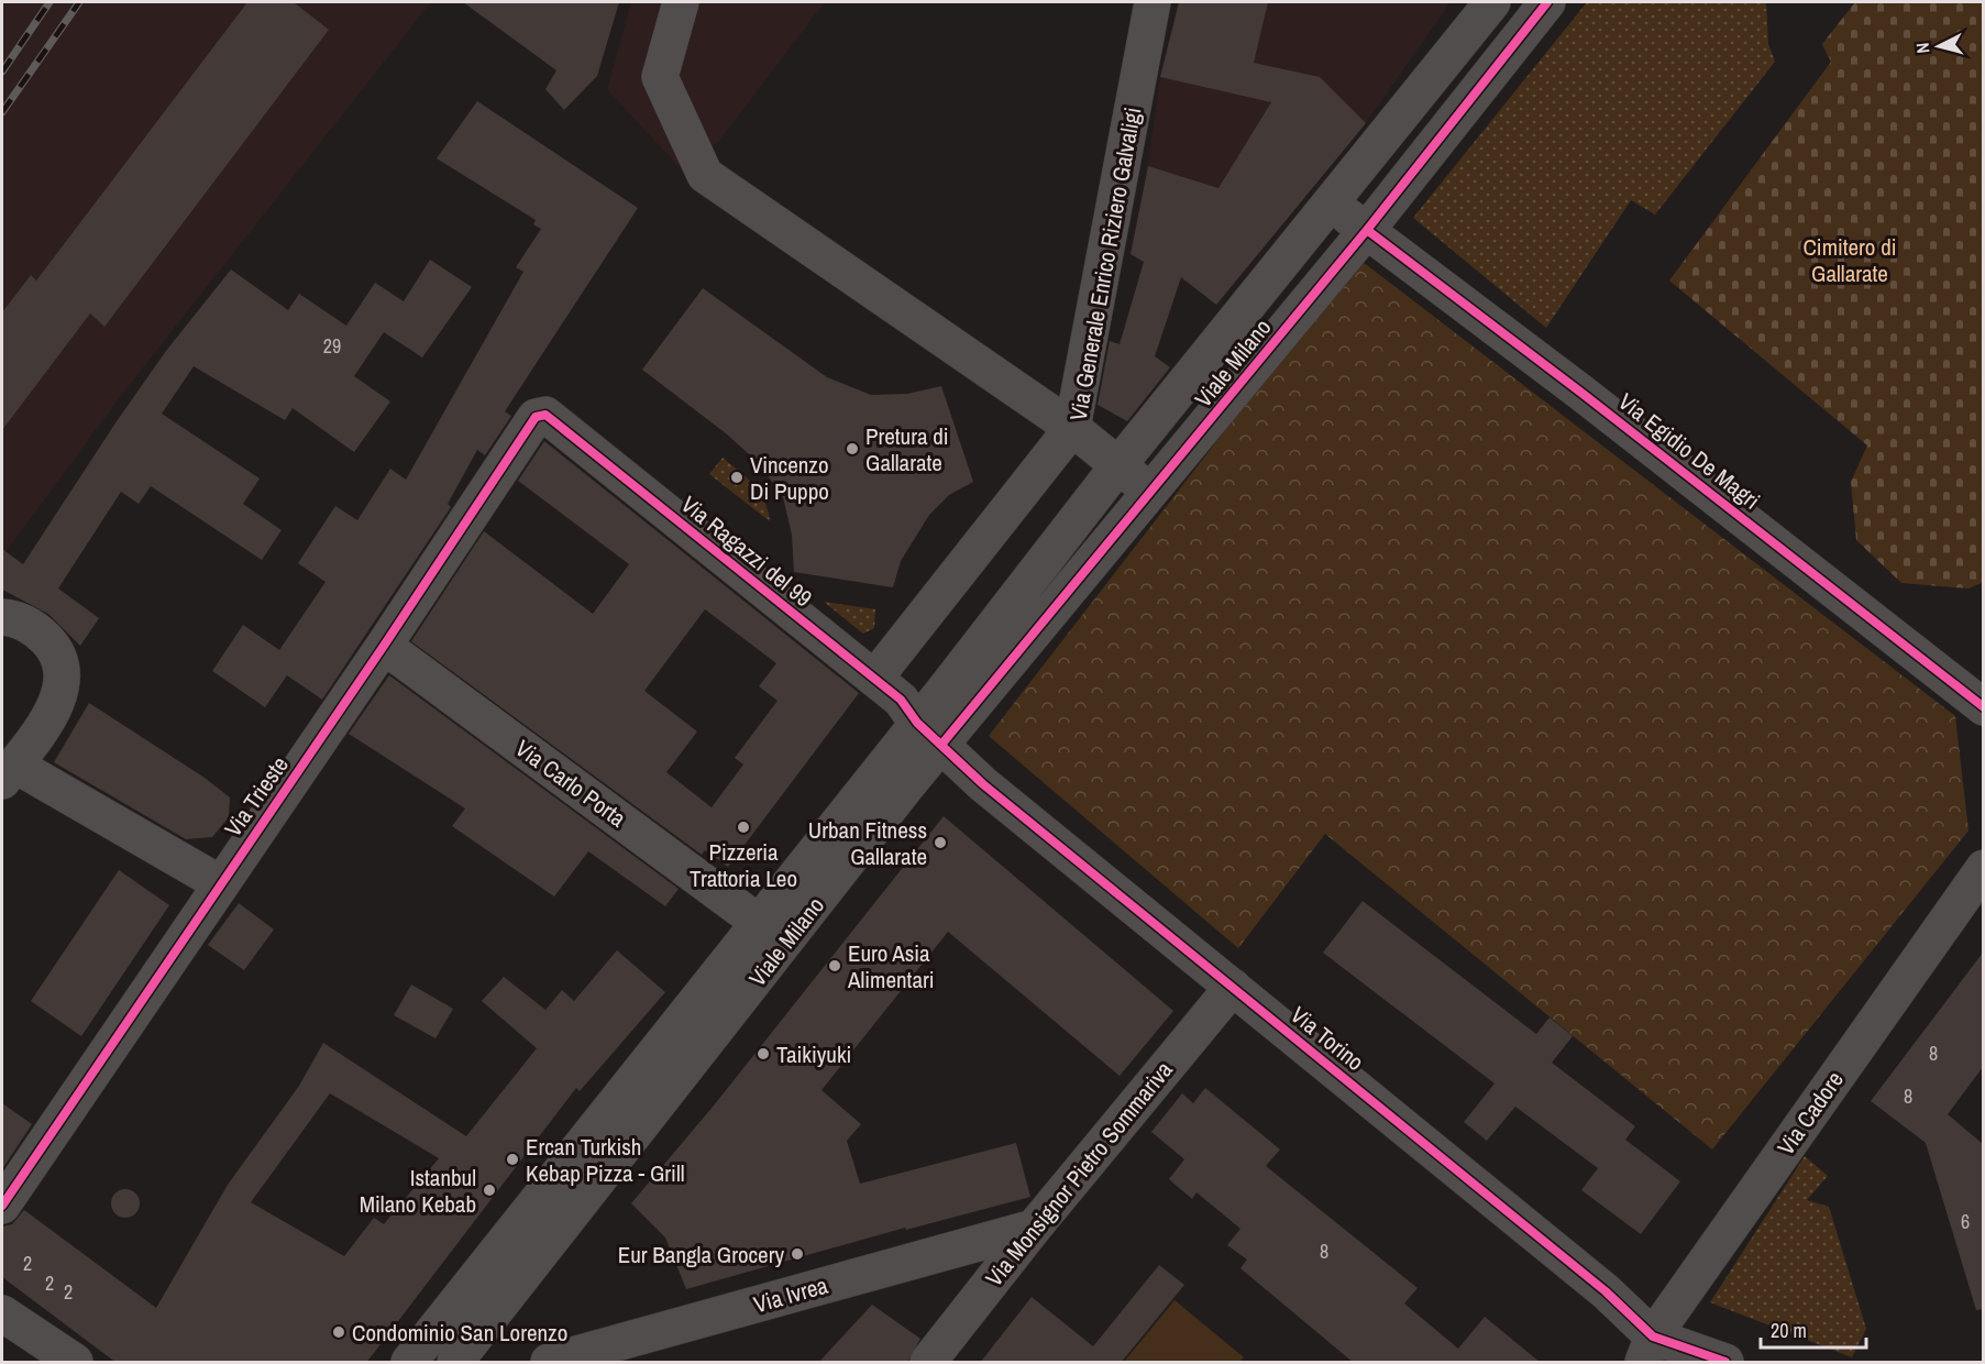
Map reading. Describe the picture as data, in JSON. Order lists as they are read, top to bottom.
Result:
{
  "streets": {
    "street": [
      "Via Generale Enrico Riziero Galvaligi",
      "Viale Milano",
      "Via Egidio De Magri",
      "Via Ragazzi del 99",
      "Via Carlo Porta",
      "Via Trieste",
      "Via Torino",
      "Via Cadore",
      "Via Monsignor Pietro Sommariva",
      "Via Ivrea"
    ]
  },
  "crossings": [
    ["Via Generale Enrico Riziero Galvaligi", "Viale Milano"],
    ["Viale Milano", "Via Egidio De Magri"],
    ["Viale Milano", "Via Ragazzi del 99"],
    ["Viale Milano", "Via Carlo Porta"],
    ["Viale Milano", "Via Torino"],
    ["Via Ragazzi del 99", "Via Trieste"],
    ["Via Ragazzi del 99", "Via Torino"],
    ["Via Carlo Porta", "Via Trieste"],
    ["Via Torino", "Via Cadore"],
    ["Via Torino", "Via Monsignor Pietro Sommariva"],
    ["Via Monsignor Pietro Sommariva", "Via Ivrea"]
  ],
  "parks": ["Cimitero di Gallarate"],
  "places": [
    "Pretura di Gallarate",
    "Vincenzo Di Puppo",
    "Pizzeria Trattoria Leo",
    "Urban Fitness Gallarate",
    "Euro Asia Alimentari",
    "Taikiyuki",
    "Ercan Turkish Kebap Pizza - Grill",
    "Istanbul Milano Kebab",
    "Eur Bangla Grocery",
    "Condominio San Lorenzo"
  ],
  "house_numbers": [
    "29",
    "8",
    "8",
    "6",
    "8",
    "2",
    "2",
    "2"
  ],
  "scale_bar": "20 m",
  "north": "left"
}
